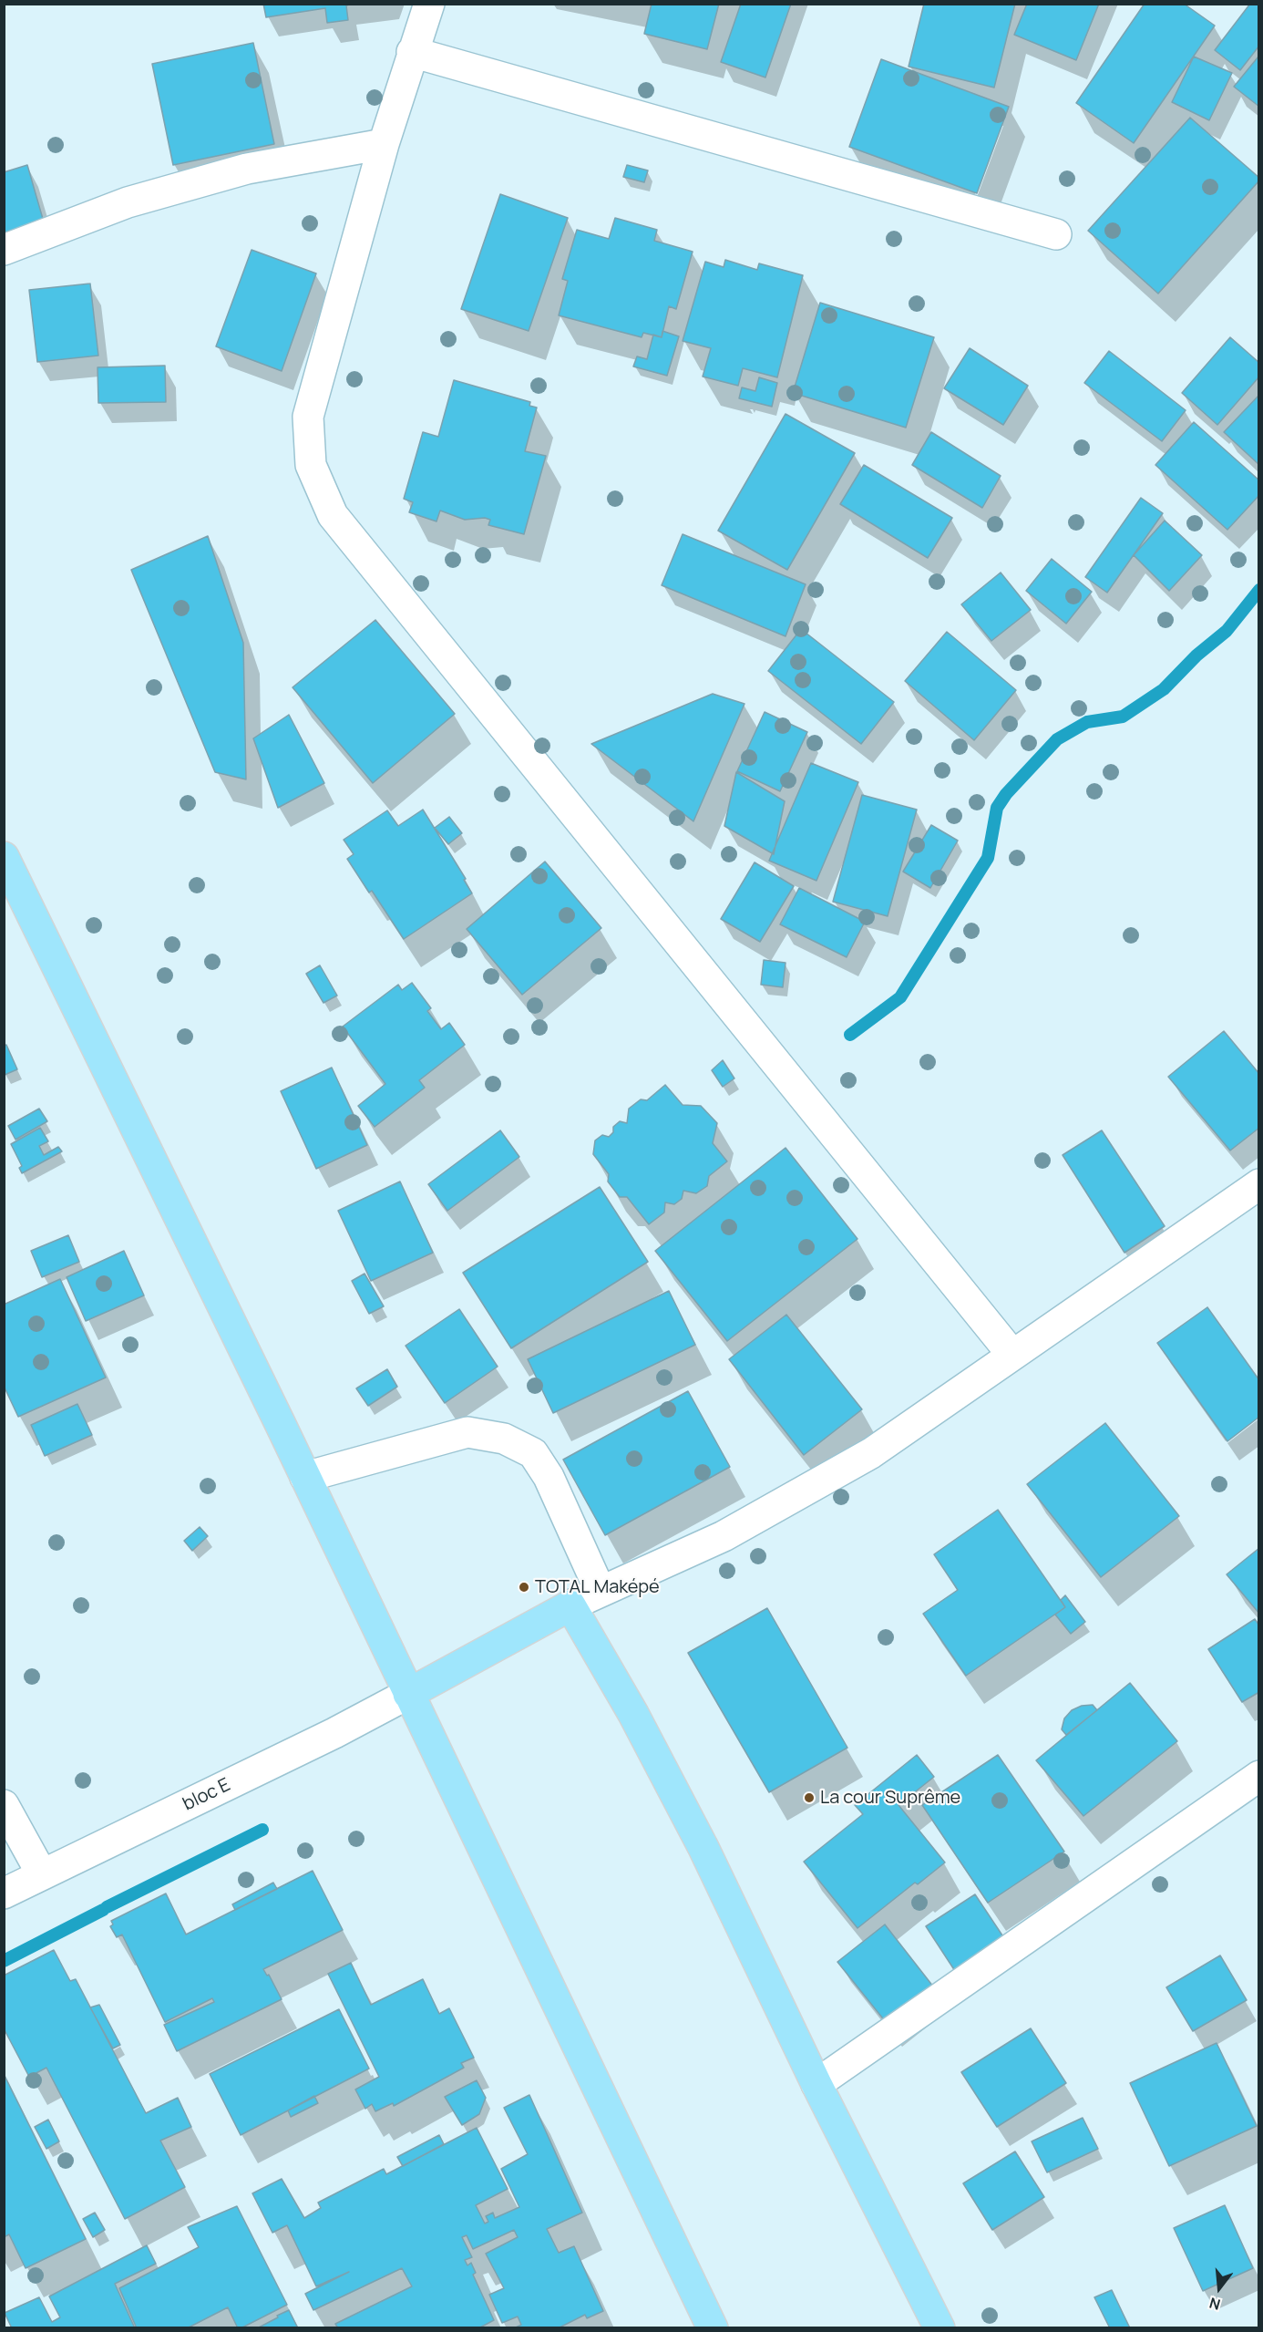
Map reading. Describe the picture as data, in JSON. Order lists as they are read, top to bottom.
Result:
{
  "streets": {
    "street": ["bloc E"]
  },
  "places": ["TOTAL Maképé", "La cour Suprême"],
  "north": "bottom"
}
